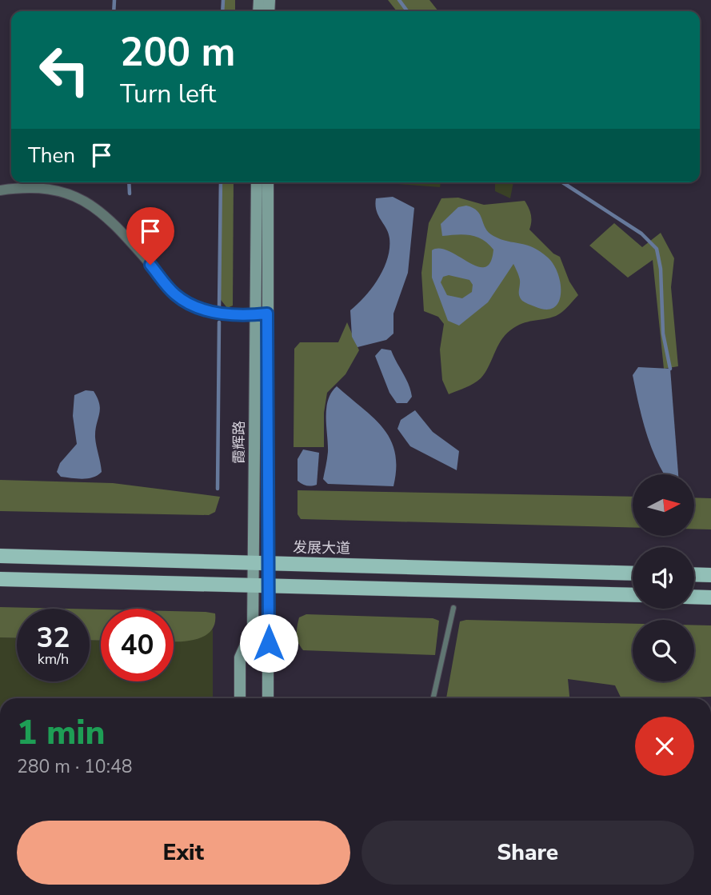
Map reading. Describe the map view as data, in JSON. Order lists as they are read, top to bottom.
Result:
{
  "streets": {
    "main road": ["发展大道"],
    "street": ["霞辉路"]
  },
  "crossings": [
    ["霞辉路", "发展大道"]
  ],
  "north": "right",
  "page": {
    "turn": ["200 m", "Turn left"],
    "then": "Then",
    "speed": "32 km/h",
    "limit": "40",
    "heading": ["1 min", "280 m · 10:48"],
    "buttons": ["Exit", "Share"]
  }
}
